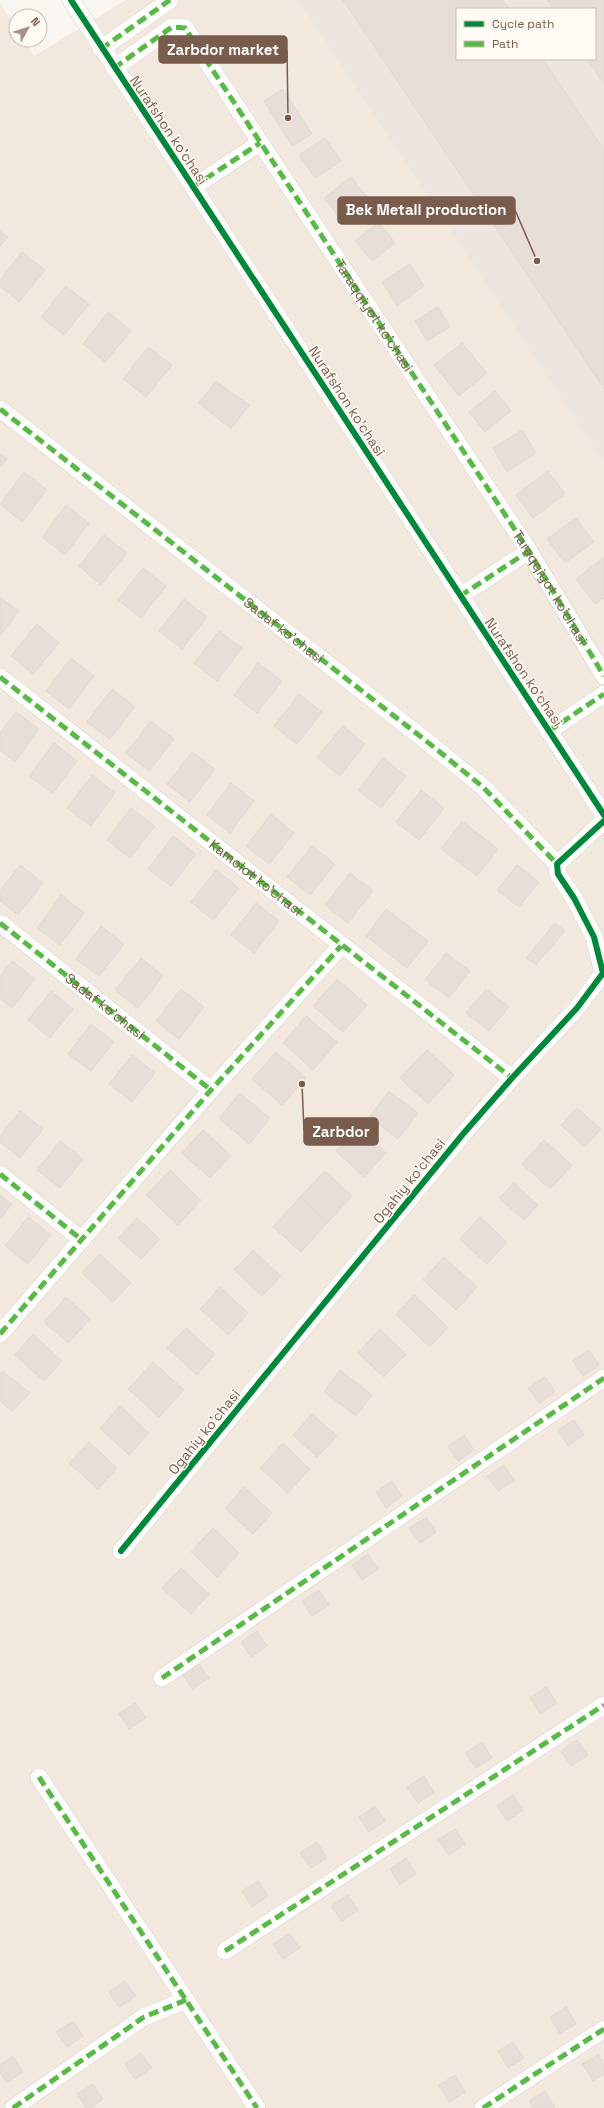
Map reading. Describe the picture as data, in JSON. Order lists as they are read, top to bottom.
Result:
{
  "streets": {
    "street": [
      "Nurafshon ko'chasi",
      "Taraqqiyot ko'chasi",
      "Sadaf ko'chasi",
      "Kamolot ko'chasi",
      "Ogahiy ko'chasi"
    ]
  },
  "crossings": [
    ["Nurafshon ko'chasi", "Taraqqiyot ko'chasi"],
    ["Sadaf ko'chasi", "Ogahiy ko'chasi"],
    ["Kamolot ko'chasi", "Ogahiy ko'chasi"]
  ],
  "places": ["Zarbdor market", "Bek Metall production", "Zarbdor"],
  "legend": ["Cycle path", "Path"],
  "north": "top right"
}
